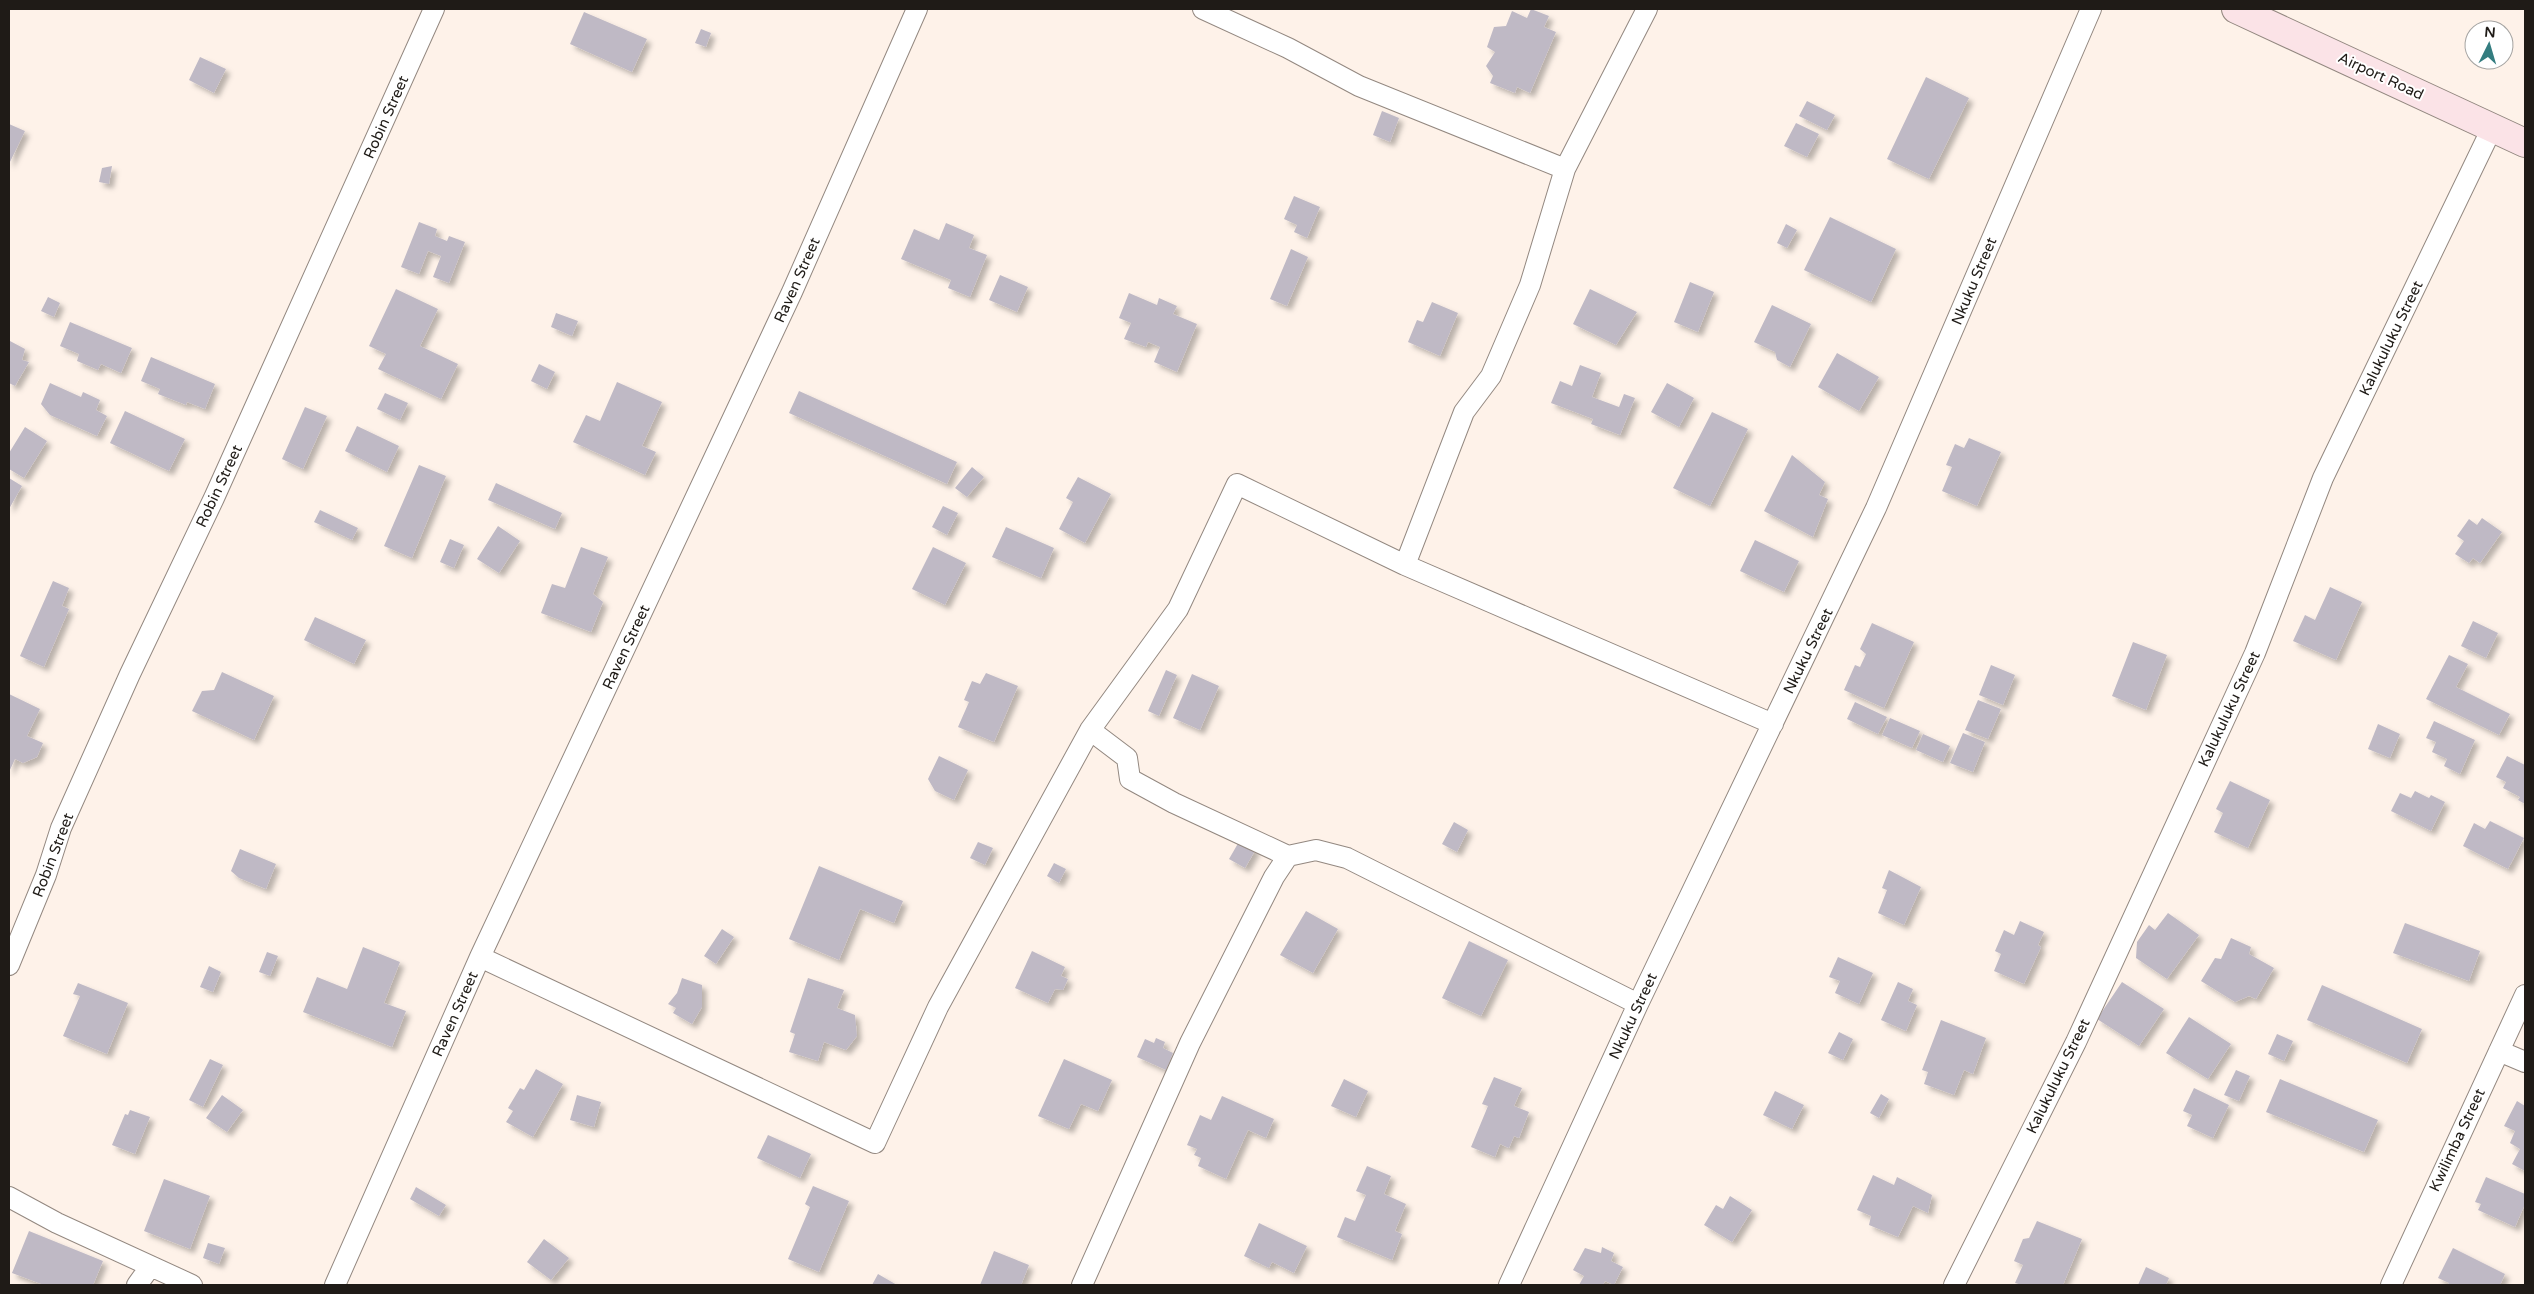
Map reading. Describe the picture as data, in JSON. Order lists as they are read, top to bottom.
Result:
{
  "streets": {
    "street": [
      "Airport Road",
      "Robin Street",
      "Raven Street",
      "Nkuku Street",
      "Kalukuluku Street",
      "Kwilimba Street"
    ]
  },
  "crossings": [
    ["Airport Road", "Kalukuluku Street"]
  ],
  "north": "top"
}
